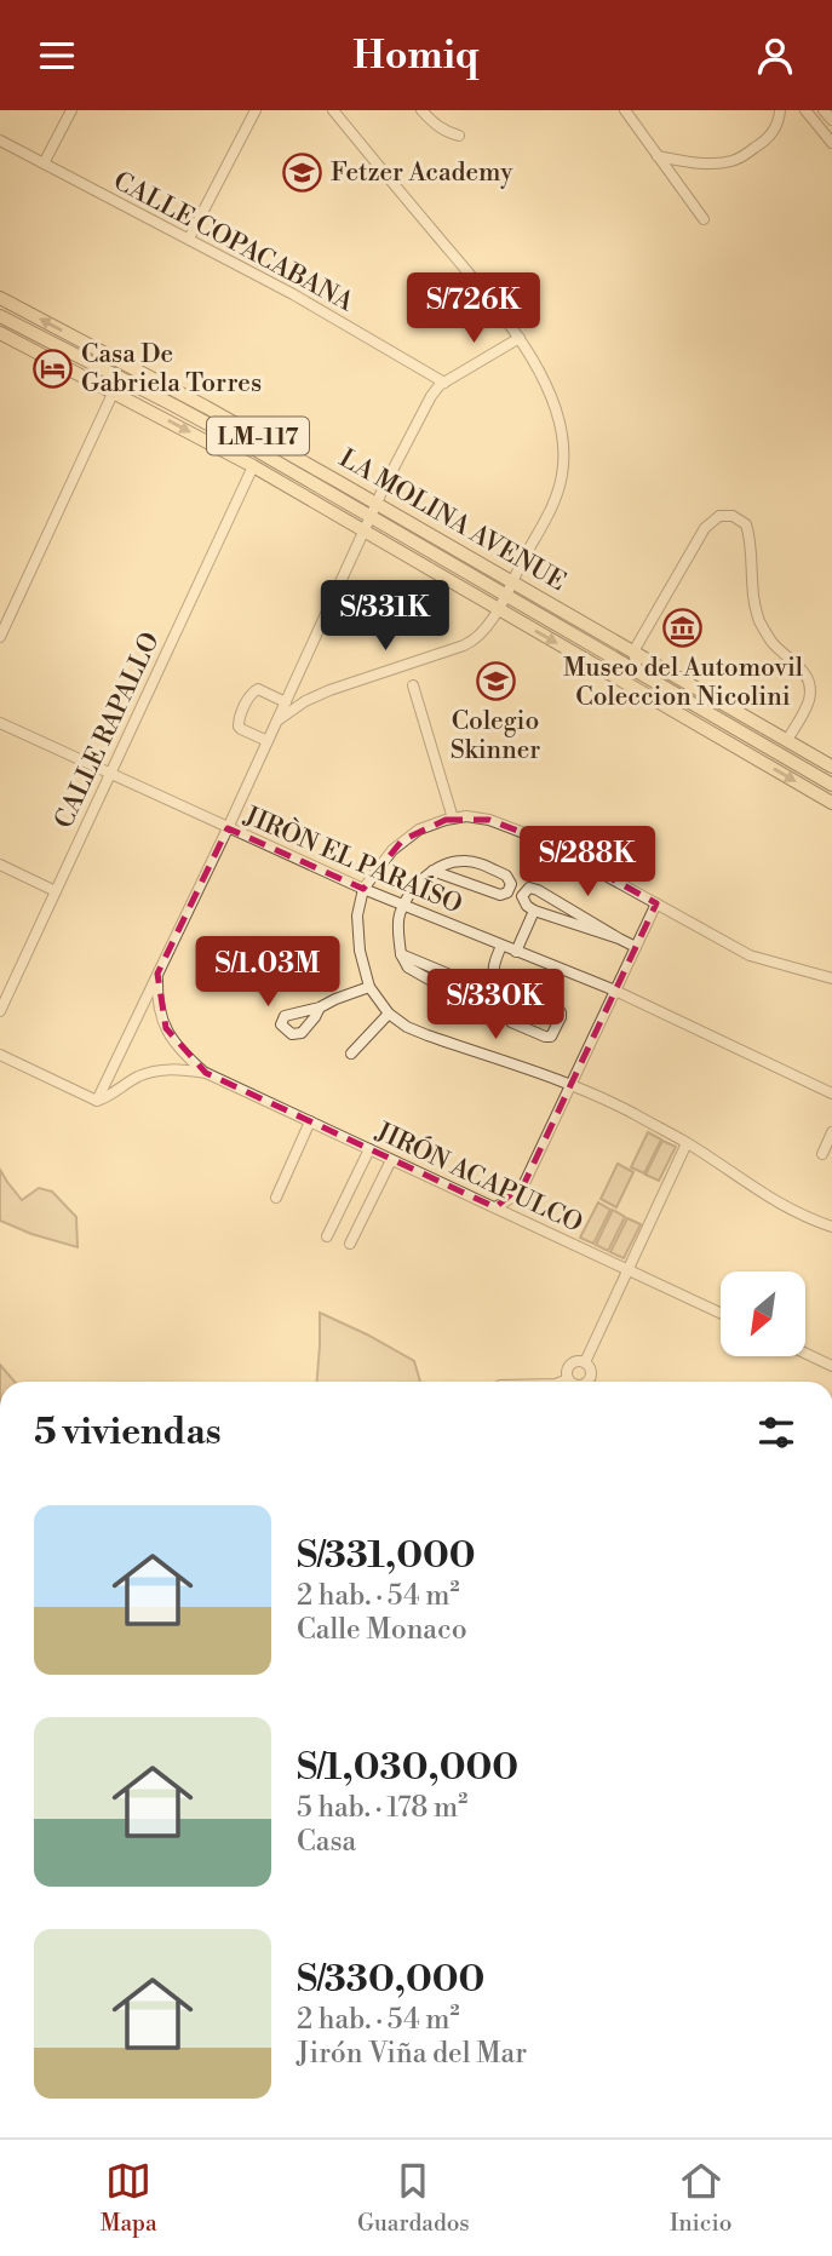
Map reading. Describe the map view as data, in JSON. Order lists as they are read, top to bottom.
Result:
{
  "streets": {
    "main road": ["LM-117", "LA MOLINA AVENUE"],
    "street": [
      "CALLE COPACABANA",
      "CALLE RAPALLO",
      "JIRÒN EL PARAÍSO",
      "JIRÓN ACAPULCO"
    ]
  },
  "crossings": [
    ["LM-117", "CALLE RAPALLO"],
    ["CALLE RAPALLO", "JIRÒN EL PARAÍSO"]
  ],
  "places": {
    "school or university": ["Fetzer Academy", "Colegio Skinner"],
    "hotel": ["Casa De Gabriela Torres"],
    "museum": ["Museo del Automovil Coleccion Nicolini"]
  },
  "north": "bottom left",
  "page": {
    "header": "Homiq",
    "price": [
      "S/726K",
      "S/331K",
      "S/288K",
      "S/1.03M",
      "S/330K"
    ],
    "heading": "5 viviendas",
    "list": [
      {
        "name": "S/331,000",
        "note": "2 hab. · 54 m² · Calle Monaco"
      },
      {
        "name": "S/1,030,000",
        "note": "5 hab. · 178 m² · Casa"
      },
      {
        "name": "S/330,000",
        "note": "2 hab. · 54 m² · Jirón Viña del Mar"
      }
    ],
    "tabs": ["Mapa", "Guardados", "Inicio"]
  }
}
